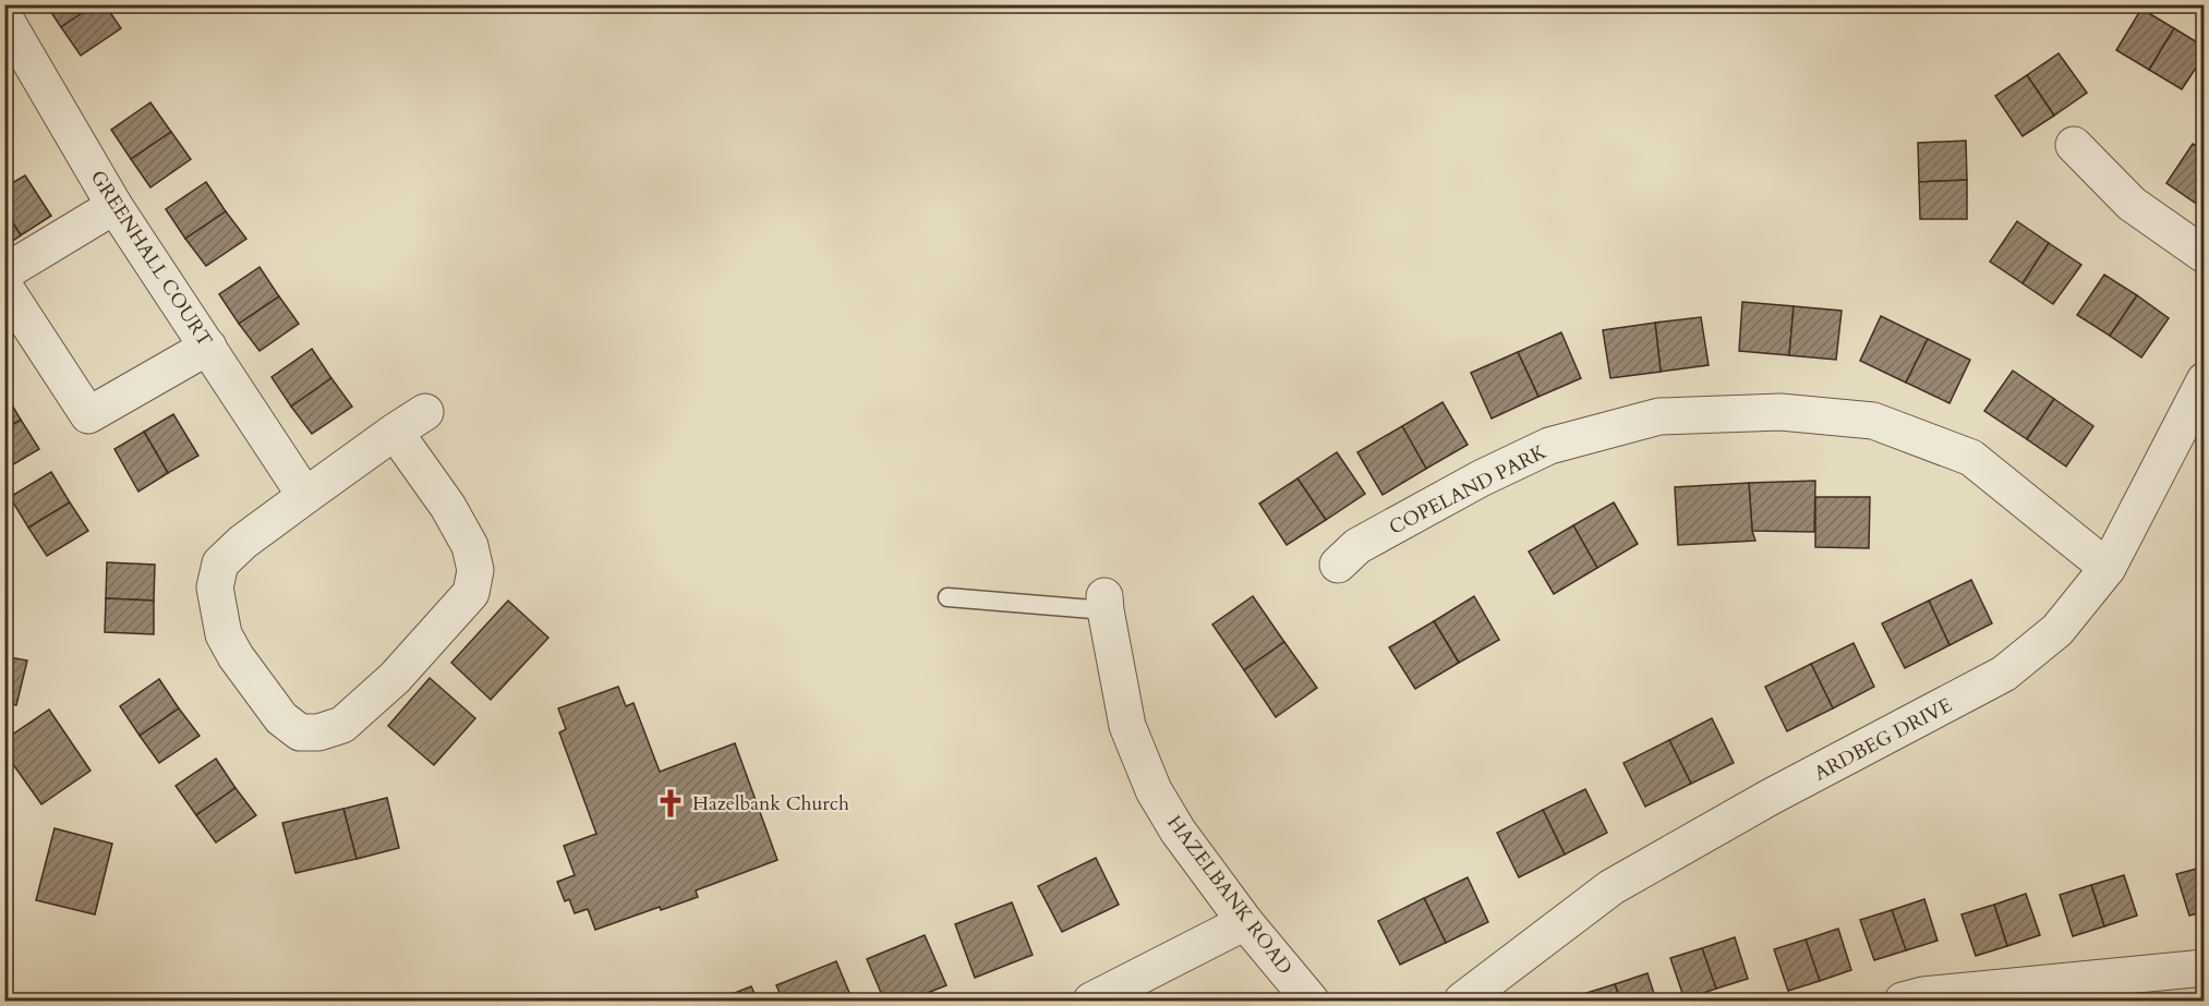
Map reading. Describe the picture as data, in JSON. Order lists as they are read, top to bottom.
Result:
{
  "streets": {
    "street": [
      "GREENHALL COURT",
      "COPELAND PARK",
      "ARDBEG DRIVE",
      "HAZELBANK ROAD"
    ]
  },
  "crossings": [
    ["COPELAND PARK", "ARDBEG DRIVE"]
  ],
  "places": {
    "church": ["Hazelbank Church"]
  }
}
